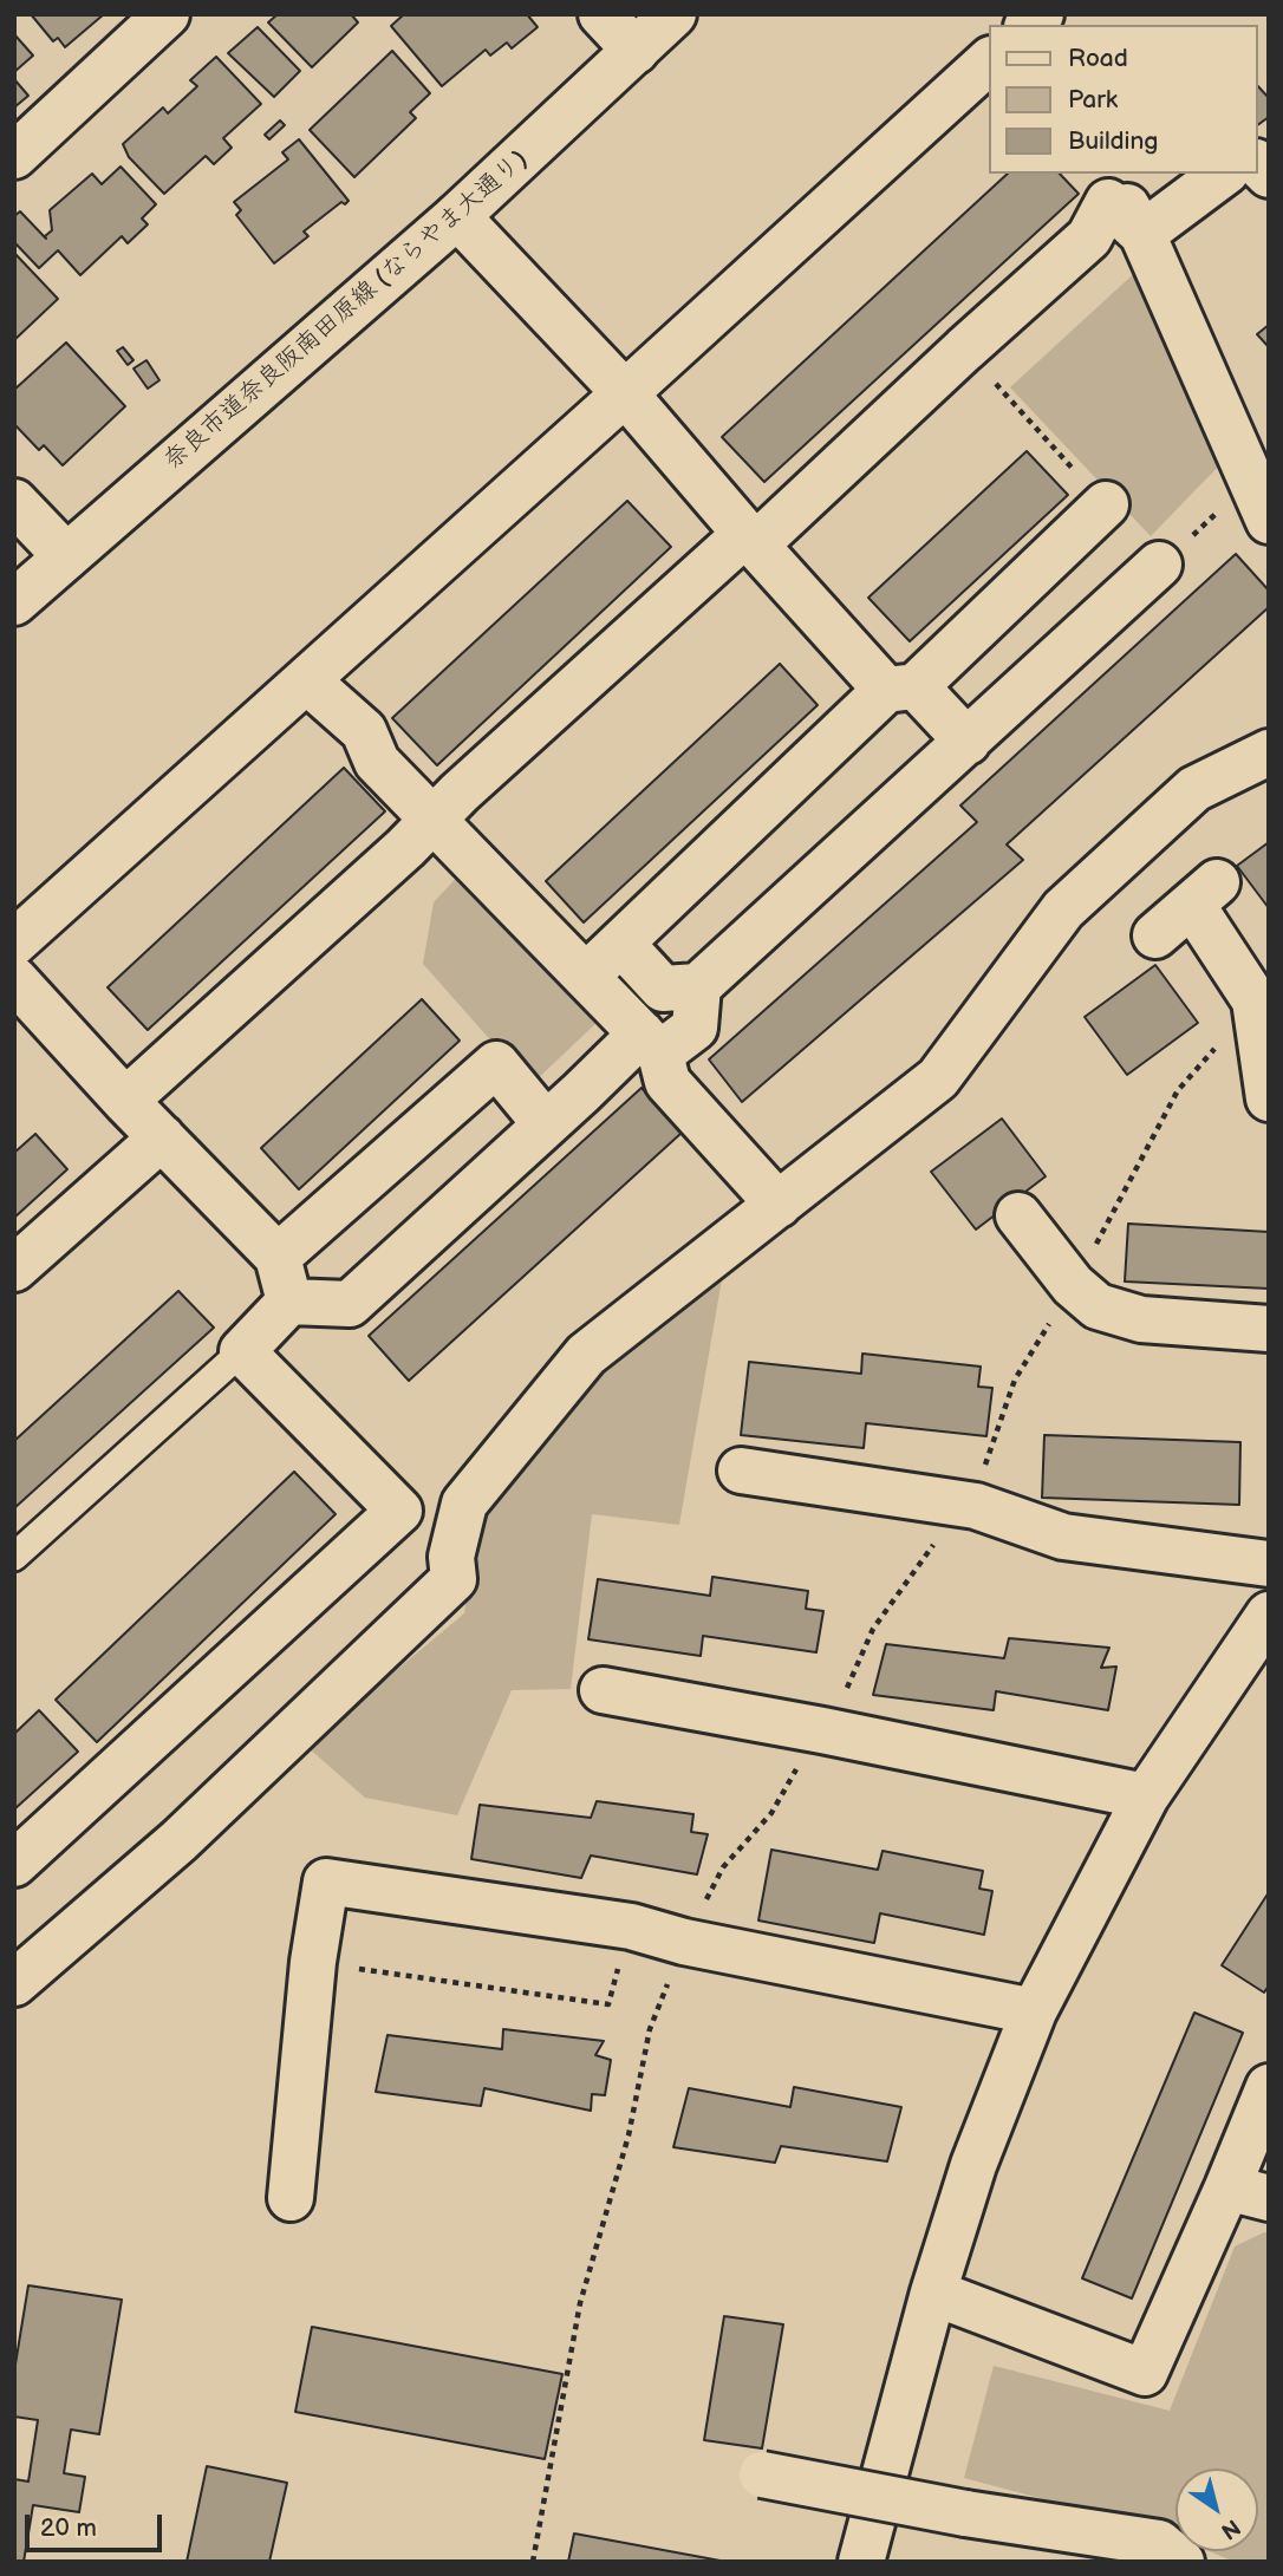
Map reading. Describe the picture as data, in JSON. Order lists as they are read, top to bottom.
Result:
{
  "streets": {
    "street": ["奈良市道奈良阪南田原線 (ならやま大通り)"]
  },
  "legend": ["Road", "Park", "Building"],
  "scale_bar": "20 m",
  "north": "bottom right"
}
